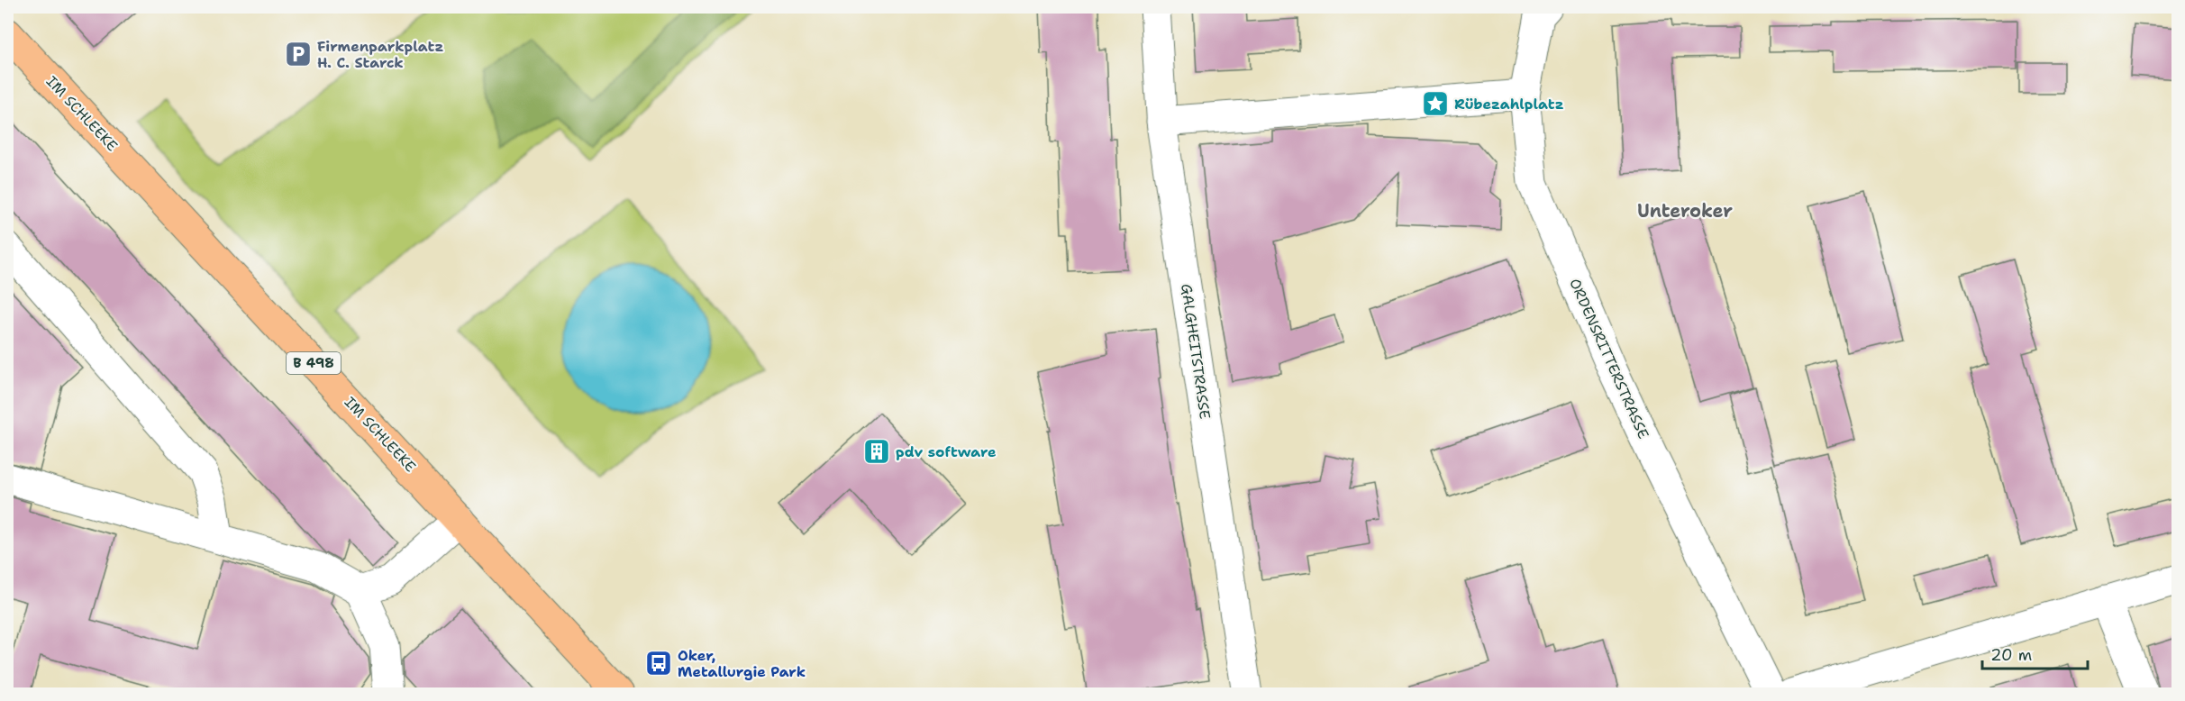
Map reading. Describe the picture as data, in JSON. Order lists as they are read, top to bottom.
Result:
{
  "streets": {
    "main road": ["IM SCHLEEKE", "B 498"],
    "street": ["GALGHEITSTRASSE", "ORDENSRITTERSTRASSE"]
  },
  "districts": ["Unteroker"],
  "places": {
    "parking": ["Firmenparkplatz H. C. Starck"],
    "place": ["Rübezahlplatz"],
    "building": ["pdv software"],
    "bus stop": ["Oker, Metallurgie Park"]
  },
  "scale_bar": "20 m"
}
